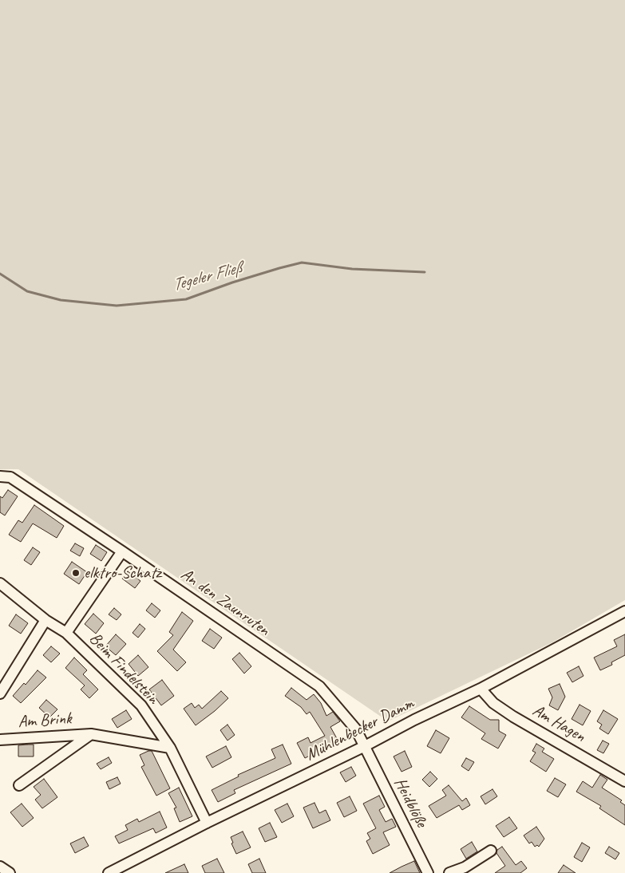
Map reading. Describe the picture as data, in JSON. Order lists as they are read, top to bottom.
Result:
{
  "streets": {
    "street": [
      "An den Zaunruten",
      "Beim Findelstein",
      "Am Brink",
      "Am Hagen",
      "Mühlenbecker Damm",
      "Heidblöße"
    ]
  },
  "crossings": [
    ["An den Zaunruten", "Mühlenbecker Damm"],
    ["An den Zaunruten", "Heidblöße"],
    ["Beim Findelstein", "Am Brink"],
    ["Beim Findelstein", "Mühlenbecker Damm"],
    ["Am Hagen", "Mühlenbecker Damm"],
    ["Mühlenbecker Damm", "Heidblöße"]
  ],
  "water": ["Tegeler Fließ"],
  "places": ["elktro-Schatz"]
}
